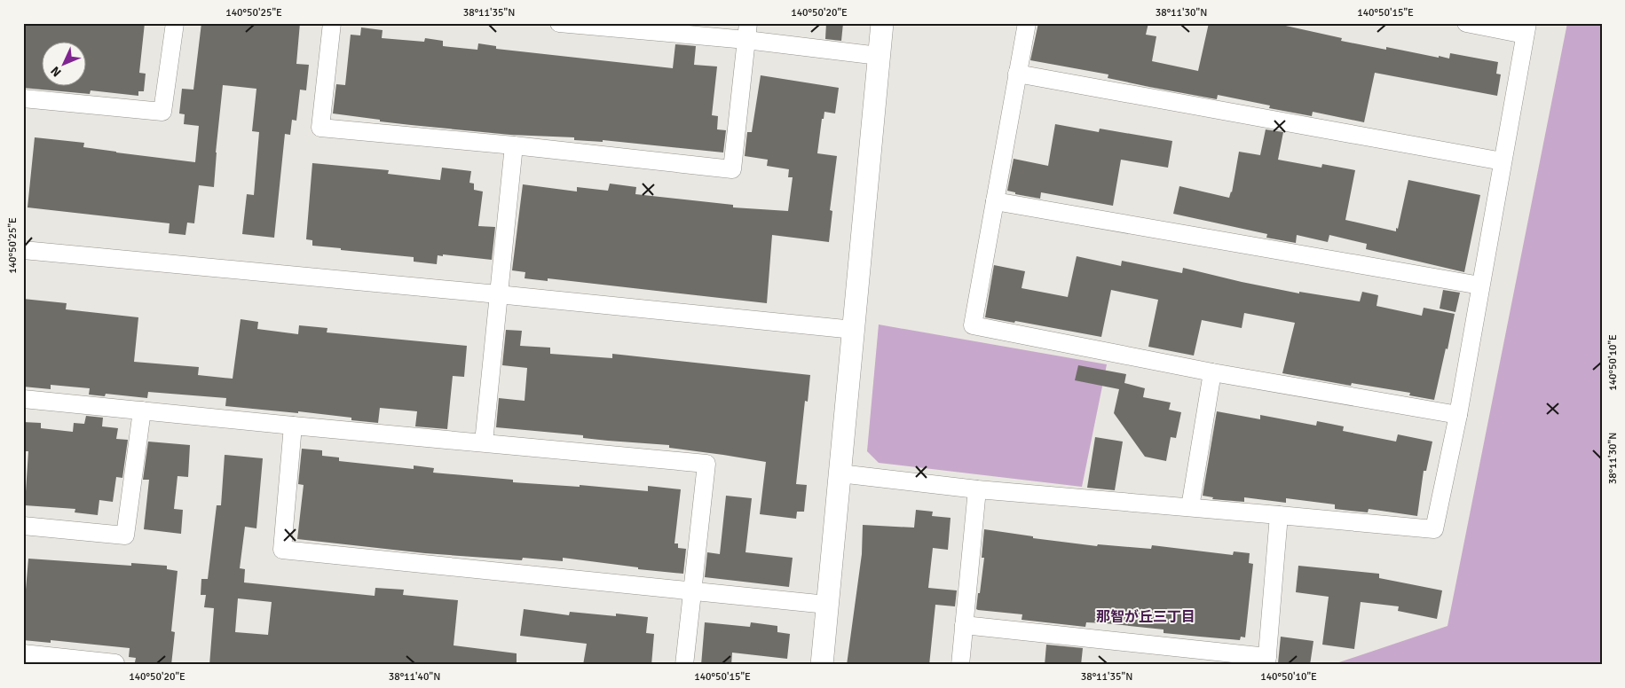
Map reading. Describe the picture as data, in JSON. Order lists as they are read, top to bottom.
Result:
{
  "districts": ["那智が丘三丁目"],
  "north": "bottom left",
  "coordinates": [
    "140°50'25\"E",
    "38°11'35\"N",
    "140°50'20\"E",
    "38°11'30\"N",
    "140°50'15\"E",
    "140°50'10\"E",
    "38°11'40\"N"
  ]
}
